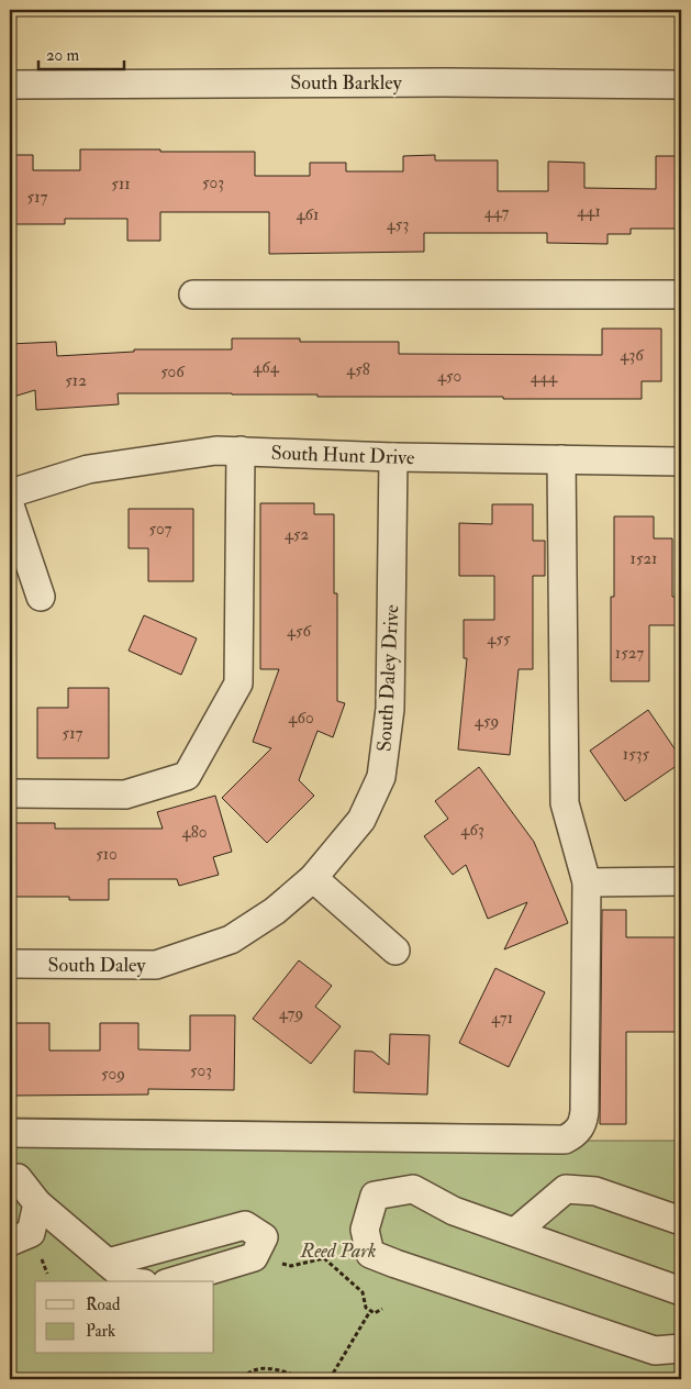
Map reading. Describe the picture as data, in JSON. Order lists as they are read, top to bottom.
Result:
{
  "streets": {
    "street": [
      "South Barkley",
      "South Hunt Drive",
      "South Daley Drive",
      "South Daley"
    ]
  },
  "crossings": [
    ["South Hunt Drive", "South Daley Drive"],
    ["South Daley Drive", "South Daley"]
  ],
  "parks": ["Reed Park"],
  "house_numbers": [
    "503",
    "511",
    "517",
    "441",
    "447",
    "461",
    "453",
    "436",
    "464",
    "458",
    "506",
    "450",
    "444",
    "512",
    "507",
    "452",
    "1521",
    "456",
    "455",
    "1527",
    "460",
    "459",
    "517",
    "1535",
    "463",
    "480",
    "510",
    "479",
    "471",
    "503",
    "509"
  ],
  "legend": ["Road", "Park"],
  "scale_bar": "20 m"
}
